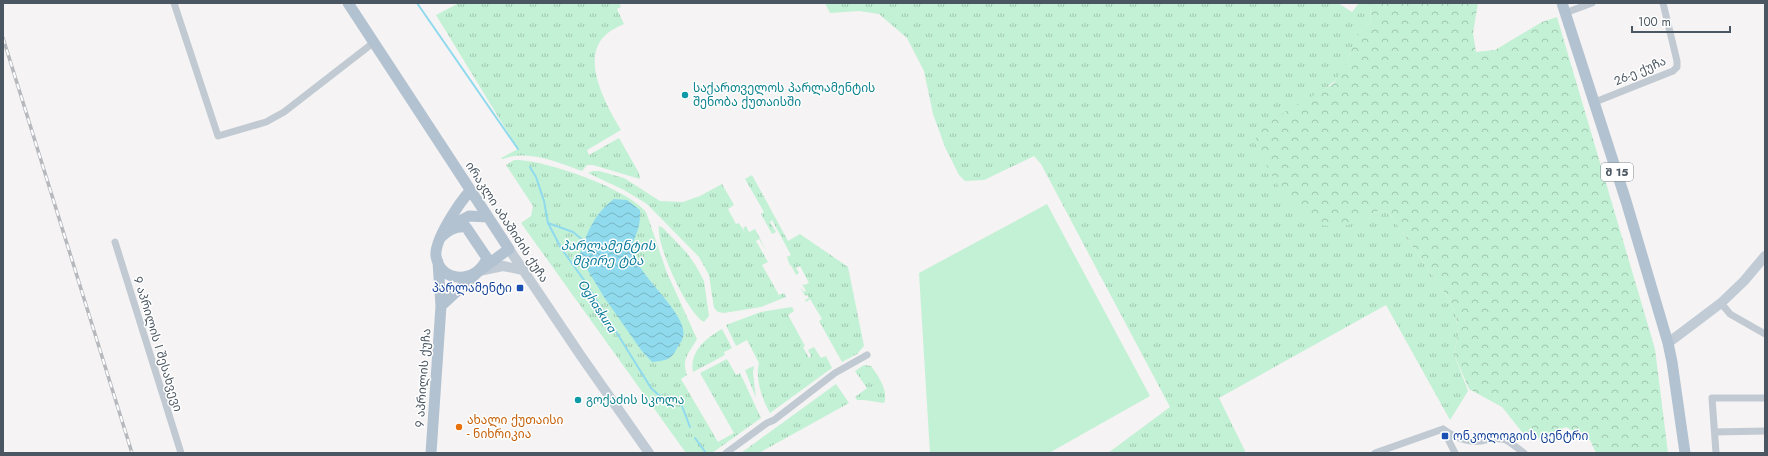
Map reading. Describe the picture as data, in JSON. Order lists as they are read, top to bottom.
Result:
{
  "streets": {
    "main road": ["შ 15", "ირაკლი აბაშიძის ქუჩა", "9 აპრილის ქუჩა"],
    "street": ["26-ე ქუჩა", "9 აპრილის I შესახვევი"]
  },
  "crossings": [
    ["26-ე ქუჩა", "შ 15"]
  ],
  "water": ["პარლამენტის მცირე ტბა", "Oghaskura"],
  "places": {
    "other": ["საქართველოს პარლამენტის შენობა ქუთაისში", "გოქაძის სკოლა", "ახალი ქუთაისი - ნიხრიკია"],
    "transit": ["პარლამენტი", "ონკოლოგიის ცენტრი"]
  },
  "scale_bar": "100 m"
}
